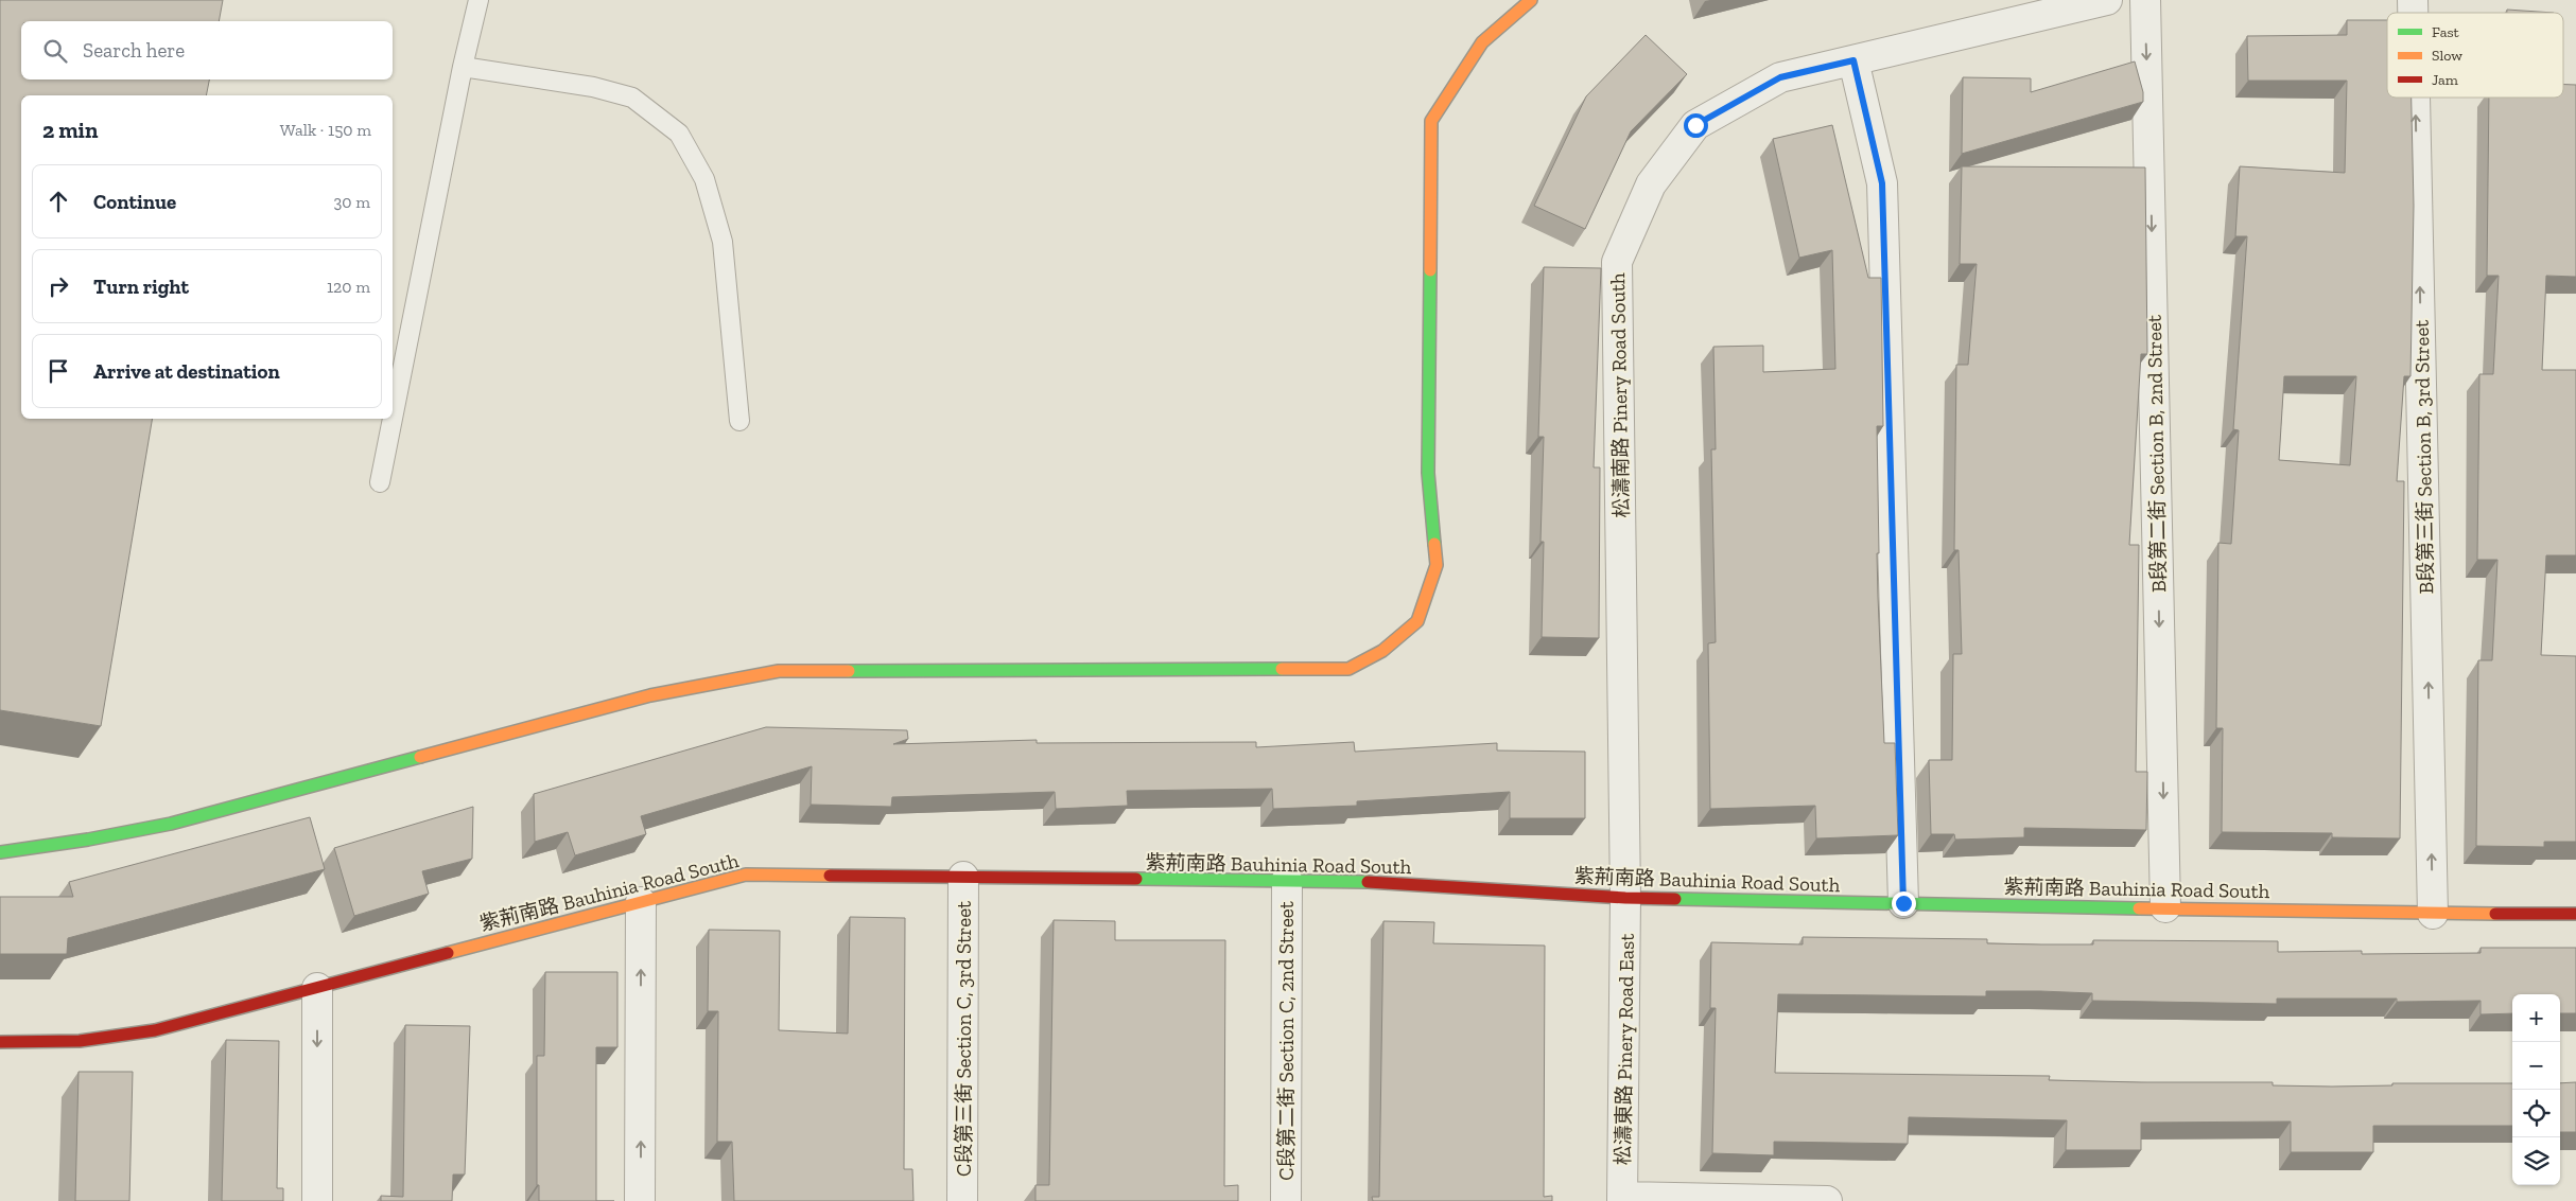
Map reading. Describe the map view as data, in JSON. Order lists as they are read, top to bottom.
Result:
{
  "streets": {
    "street": [
      "松濤南路 Pinery Road South",
      "B段第二街 Section B, 2nd Street",
      "B段第三街 Section B, 3rd Street",
      "紫荊南路 Bauhinia Road South",
      "C段第三街 Section C, 3rd Street",
      "C段第二街 Section C, 2nd Street",
      "松濤東路 Pinery Road East"
    ]
  },
  "crossings": [
    ["松濤南路 Pinery Road South", "紫荊南路 Bauhinia Road South"],
    ["松濤南路 Pinery Road South", "松濤東路 Pinery Road East"],
    ["B段第二街 Section B, 2nd Street", "紫荊南路 Bauhinia Road South"],
    ["B段第三街 Section B, 3rd Street", "紫荊南路 Bauhinia Road South"],
    ["紫荊南路 Bauhinia Road South", "C段第三街 Section C, 3rd Street"],
    ["紫荊南路 Bauhinia Road South", "C段第二街 Section C, 2nd Street"],
    ["紫荊南路 Bauhinia Road South", "松濤東路 Pinery Road East"]
  ],
  "one_way": ["B段第二街 Section B, 2nd Street", "B段第三街 Section B, 3rd Street"],
  "legend": ["Fast", "Slow", "Jam"],
  "page": {
    "search": "Search here",
    "heading": ["2 min", "Walk · 150 m"],
    "list": [
      ["Continue", "30 m"],
      ["Turn right", "120 m"],
      "Arrive at destination"
    ],
    "map_buttons": ["+", "−"]
  }
}
